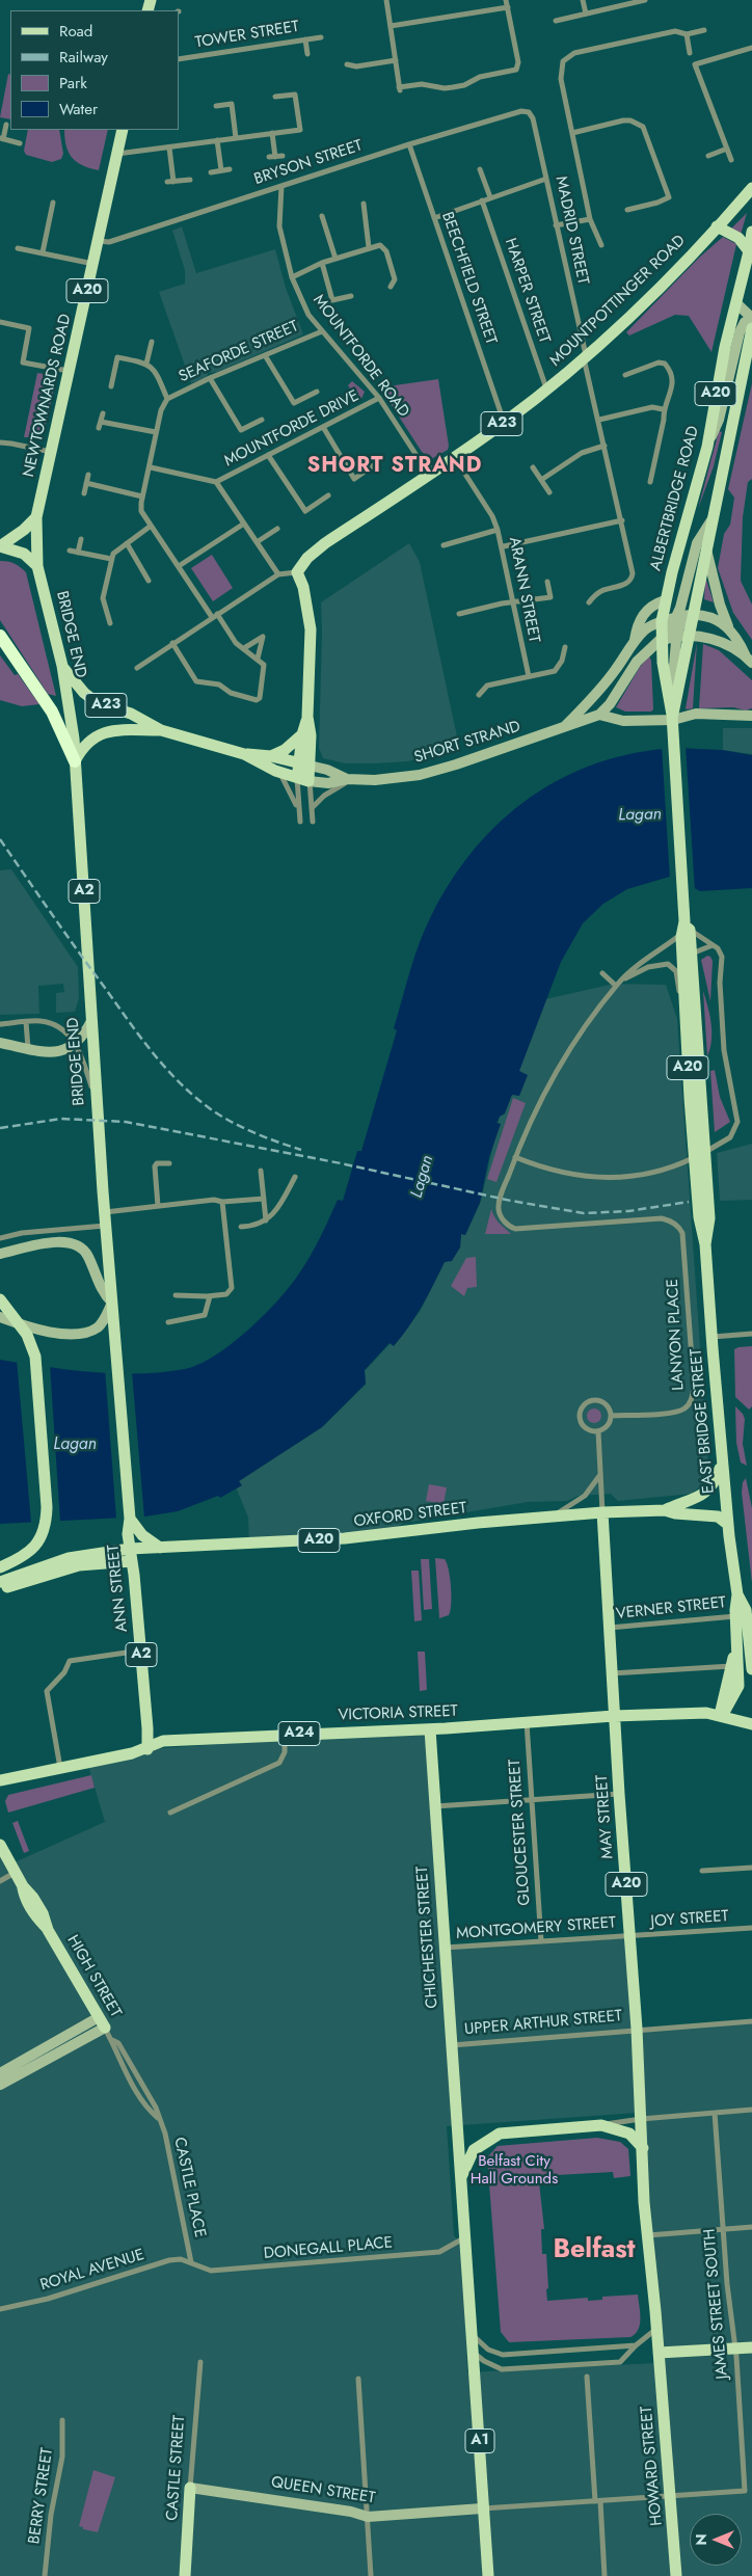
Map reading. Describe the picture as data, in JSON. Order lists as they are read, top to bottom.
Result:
{
  "streets": {
    "highway": ["BRIDGE END", "A2"],
    "main road": [
      "A20",
      "MOUNTPOTTINGER ROAD",
      "NEWTOWNARDS ROAD",
      "A23",
      "ALBERTBRIDGE ROAD",
      "SHORT STRAND",
      "EAST BRIDGE STREET",
      "OXFORD STREET",
      "ANN STREET",
      "VICTORIA STREET",
      "A24",
      "MAY STREET",
      "CHICHESTER STREET",
      "HIGH STREET",
      "A1",
      "HOWARD STREET",
      "CASTLE STREET",
      "QUEEN STREET"
    ],
    "street": [
      "TOWER STREET",
      "BRYSON STREET",
      "MADRID STREET",
      "BEECHFIELD STREET",
      "HARPER STREET",
      "SEAFORDE STREET",
      "MOUNTFORDE ROAD",
      "MOUNTFORDE DRIVE",
      "ARANN STREET",
      "LANYON PLACE",
      "VERNER STREET",
      "GLOUCESTER STREET",
      "JOY STREET",
      "MONTGOMERY STREET",
      "UPPER ARTHUR STREET",
      "CASTLE PLACE",
      "DONEGALL PLACE",
      "ROYAL AVENUE",
      "JAMES STREET SOUTH",
      "BERRY STREET"
    ]
  },
  "crossings": [
    ["BRYSON STREET", "MADRID STREET"],
    ["BRYSON STREET", "BEECHFIELD STREET"],
    ["BRYSON STREET", "MOUNTFORDE ROAD"],
    ["BRYSON STREET", "NEWTOWNARDS ROAD"],
    ["MADRID STREET", "MOUNTPOTTINGER ROAD"],
    ["BEECHFIELD STREET", "MOUNTPOTTINGER ROAD"],
    ["A20", "MAY STREET"],
    ["A20", "A1"],
    ["A20", "HOWARD STREET"],
    ["HARPER STREET", "MOUNTPOTTINGER ROAD"],
    ["MOUNTPOTTINGER ROAD", "MOUNTFORDE ROAD"],
    ["MOUNTPOTTINGER ROAD", "ARANN STREET"],
    ["SEAFORDE STREET", "MOUNTFORDE ROAD"],
    ["MOUNTFORDE ROAD", "MOUNTFORDE DRIVE"],
    ["NEWTOWNARDS ROAD", "BRIDGE END"],
    ["ALBERTBRIDGE ROAD", "SHORT STRAND"],
    ["ALBERTBRIDGE ROAD", "EAST BRIDGE STREET"],
    ["BRIDGE END", "SHORT STRAND"],
    ["BRIDGE END", "ANN STREET"],
    ["EAST BRIDGE STREET", "OXFORD STREET"],
    ["EAST BRIDGE STREET", "VERNER STREET"],
    ["EAST BRIDGE STREET", "A24"],
    ["OXFORD STREET", "ANN STREET"],
    ["OXFORD STREET", "MAY STREET"],
    ["ANN STREET", "VICTORIA STREET"],
    ["VERNER STREET", "MAY STREET"],
    ["VICTORIA STREET", "A24"],
    ["VICTORIA STREET", "MAY STREET"],
    ["VICTORIA STREET", "GLOUCESTER STREET"],
    ["VICTORIA STREET", "CHICHESTER STREET"],
    ["A24", "MAY STREET"],
    ["MAY STREET", "JOY STREET"],
    ["MAY STREET", "MONTGOMERY STREET"],
    ["MAY STREET", "UPPER ARTHUR STREET"],
    ["GLOUCESTER STREET", "MONTGOMERY STREET"],
    ["JOY STREET", "MONTGOMERY STREET"],
    ["MONTGOMERY STREET", "CHICHESTER STREET"],
    ["CHICHESTER STREET", "UPPER ARTHUR STREET"],
    ["CHICHESTER STREET", "A1"],
    ["HIGH STREET", "CASTLE PLACE"],
    ["CASTLE PLACE", "DONEGALL PLACE"],
    ["CASTLE PLACE", "ROYAL AVENUE"],
    ["DONEGALL PLACE", "ROYAL AVENUE"],
    ["DONEGALL PLACE", "A1"],
    ["JAMES STREET SOUTH", "HOWARD STREET"],
    ["A1", "HOWARD STREET"],
    ["A1", "QUEEN STREET"],
    ["CASTLE STREET", "QUEEN STREET"]
  ],
  "districts": ["SHORT STRAND", "Belfast"],
  "water": ["Lagan"],
  "parks": ["Belfast City Hall Grounds"],
  "legend": [
    "Road",
    "Railway",
    "Park",
    "Water"
  ],
  "north": "left"
}
